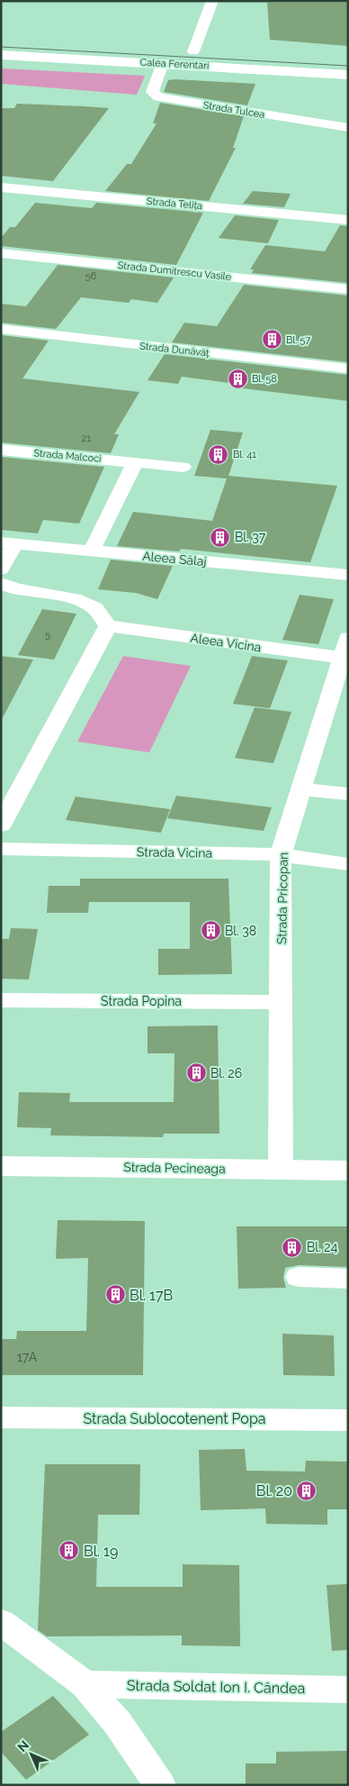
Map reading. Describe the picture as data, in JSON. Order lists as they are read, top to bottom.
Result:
{
  "streets": {
    "main road": ["Calea Ferentari", "Strada Pecineaga"],
    "street": [
      "Strada Tulcea",
      "Strada Telița",
      "Strada Dumitrescu Vasile",
      "Strada Dunăvăț",
      "Strada Malcoci",
      "Aleea Sălaj",
      "Aleea Vicina",
      "Strada Vicina",
      "Strada Pricopan",
      "Strada Popina",
      "Strada Sublocotenent Popa",
      "Strada Soldat Ion I. Cândea"
    ]
  },
  "crossings": [
    ["Calea Ferentari", "Strada Tulcea"],
    ["Aleea Vicina", "Strada Pricopan"],
    ["Strada Vicina", "Strada Pricopan"],
    ["Strada Pricopan", "Strada Popina"],
    ["Strada Pricopan", "Strada Pecineaga"]
  ],
  "places": {
    "building": [
      "Bl. 57",
      "Bl. 58",
      "Bl. 41",
      "Bl. 37",
      "Bl. 38",
      "Bl. 26",
      "Bl. 24",
      "Bl. 17B",
      "Bl. 20",
      "Bl. 19"
    ]
  },
  "house_numbers": [
    "56",
    "21",
    "5",
    "17A"
  ],
  "north": "top left"
}
